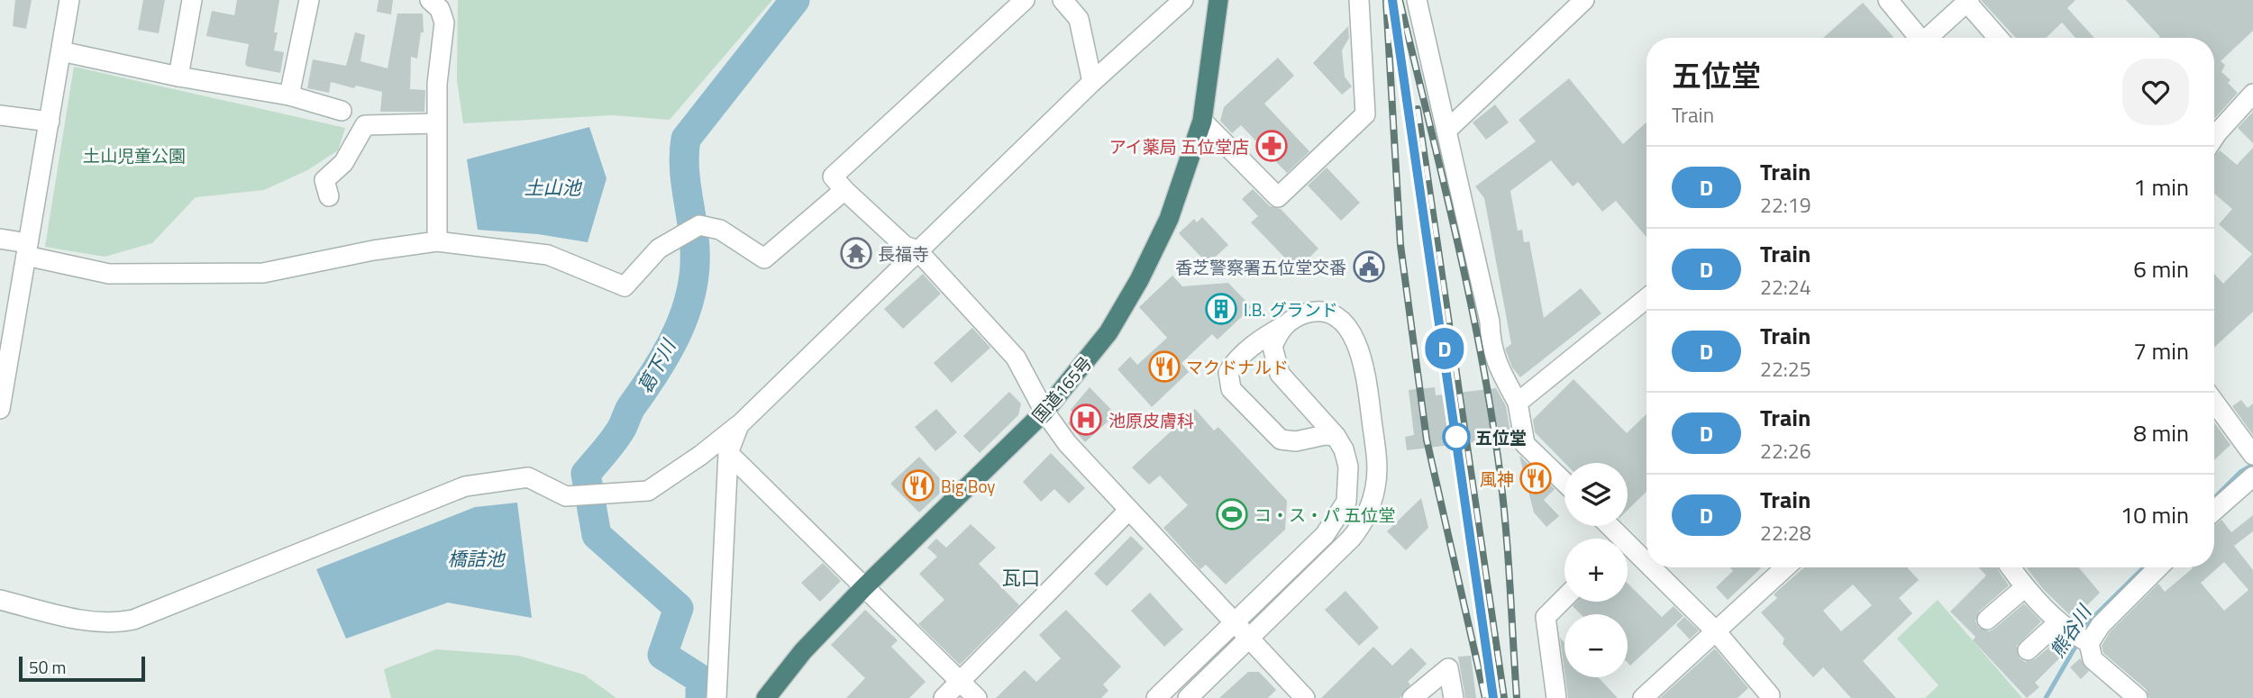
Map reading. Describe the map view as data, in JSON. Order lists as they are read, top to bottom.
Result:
{
  "streets": {
    "highway": ["国道165号"]
  },
  "districts": ["瓦口"],
  "water": [
    "土山池",
    "葛下川",
    "橋詰池",
    "熊谷川"
  ],
  "parks": ["土山児童公園"],
  "places": {
    "pharmacy": ["アイ薬局 五位堂店"],
    "temple": ["長福寺"],
    "public building": ["香芝警察署五位堂交番"],
    "building": ["I.B. グランド"],
    "restaurant": ["マクドナルド", "風神", "Big Boy"],
    "hospital": ["池原皮膚科"],
    "other": ["五位堂"],
    "sports": ["コ・ス・パ 五位堂"]
  },
  "scale_bar": "50 m",
  "page": {
    "on_map": "D",
    "heading": ["五位堂", "Train"],
    "list": [
      {
        "mark": "D",
        "name": "Train",
        "note": "22:19",
        "value": "1 min"
      },
      {
        "mark": "D",
        "name": "Train",
        "note": "22:24",
        "value": "6 min"
      },
      {
        "mark": "D",
        "name": "Train",
        "note": "22:25",
        "value": "7 min"
      },
      {
        "mark": "D",
        "name": "Train",
        "note": "22:26",
        "value": "8 min"
      },
      {
        "mark": "D",
        "name": "Train",
        "note": "22:28",
        "value": "10 min"
      }
    ],
    "map_buttons": ["+", "−"],
    "scale": "50 m"
  }
}
